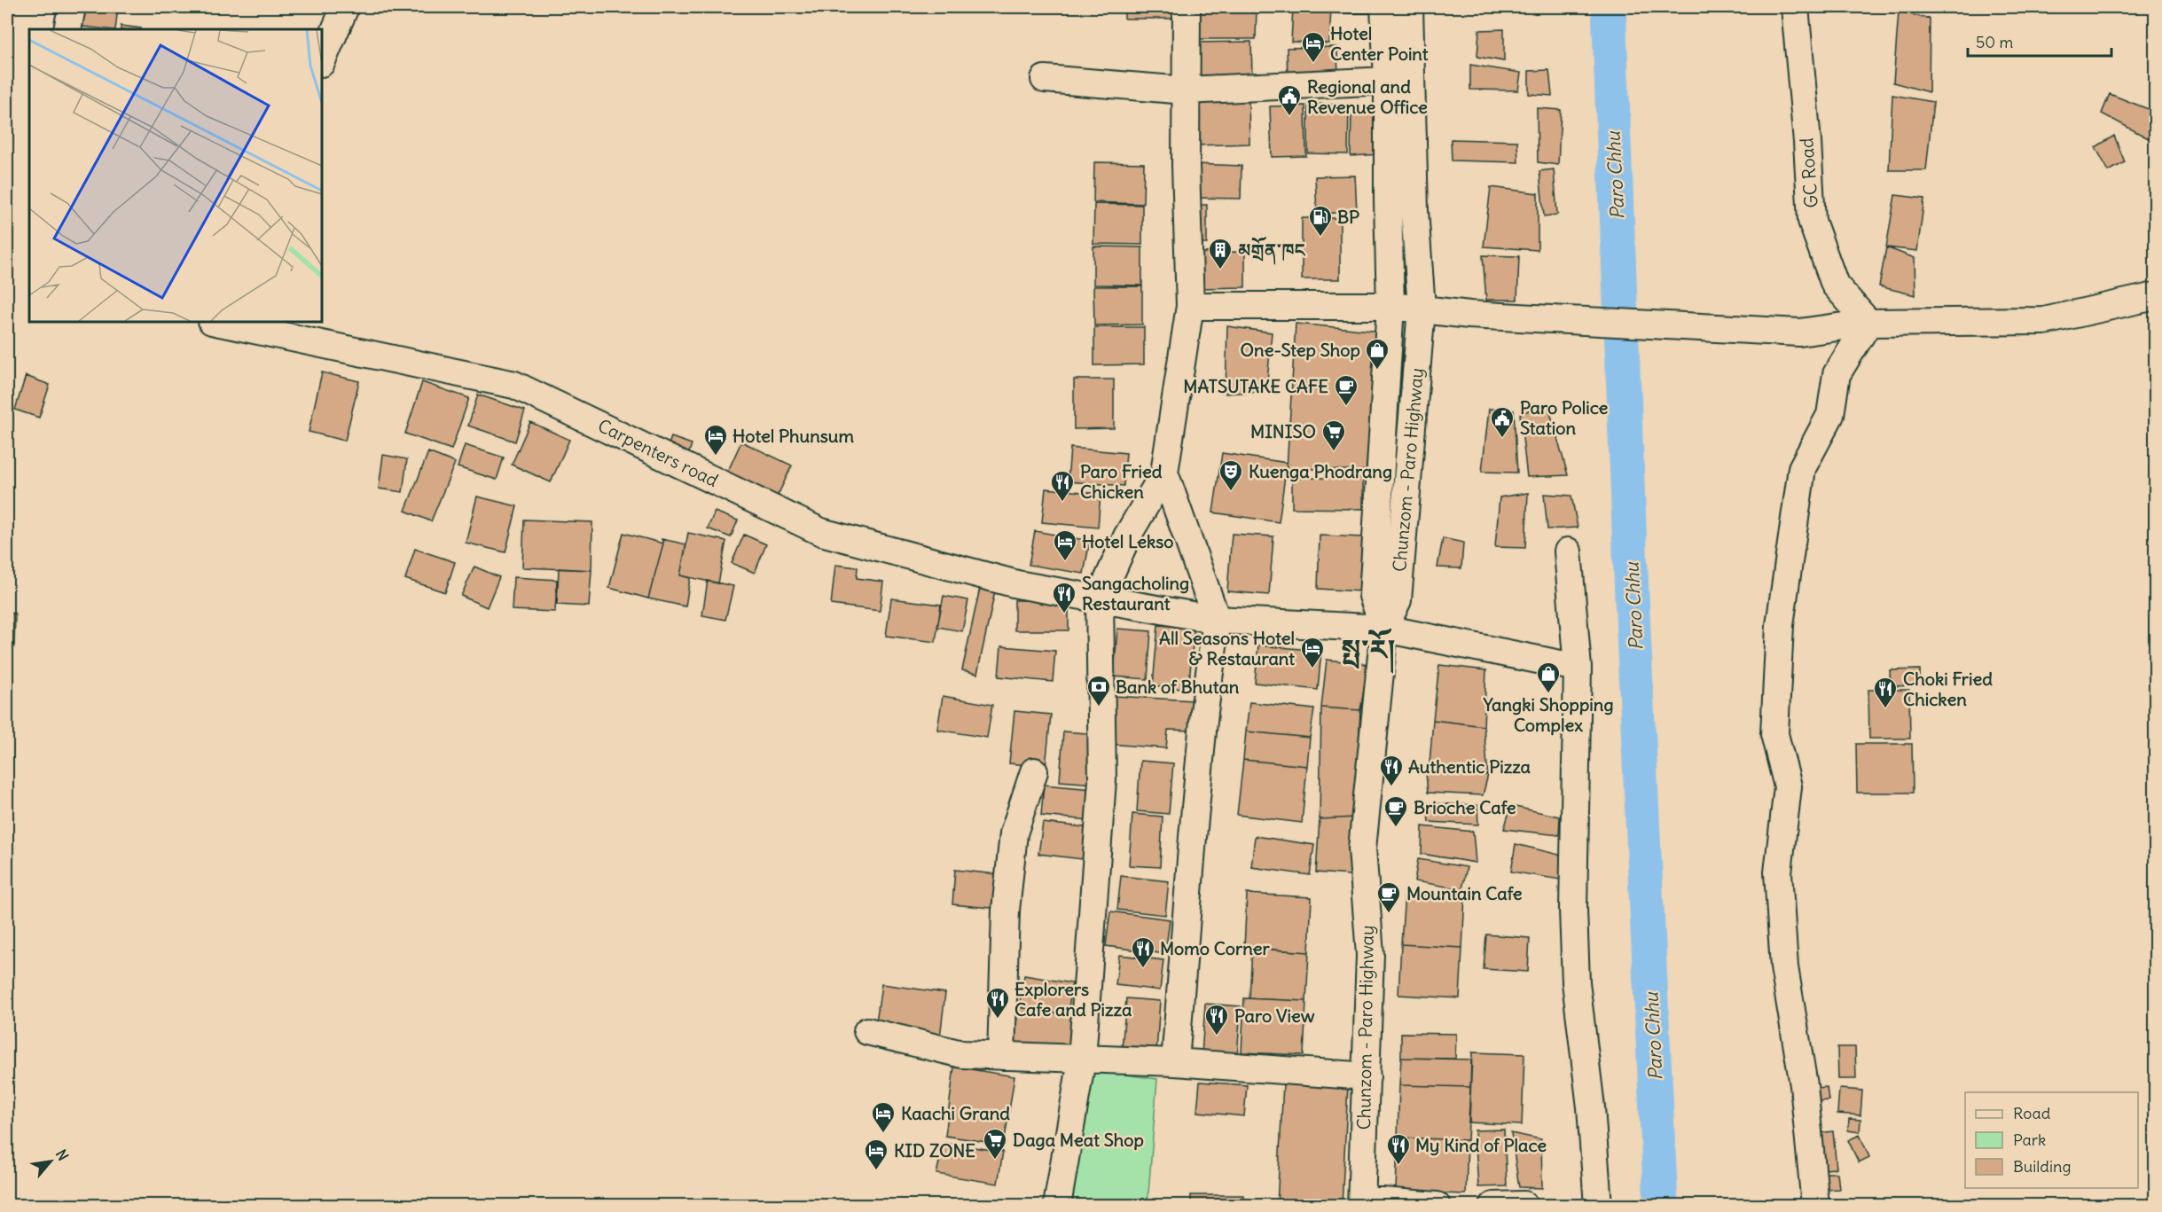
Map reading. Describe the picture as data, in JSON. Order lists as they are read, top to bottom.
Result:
{
  "streets": {
    "street": ["GC Road", "Carpenters road", "Chunzom - Paro Highway"]
  },
  "crossings": [
    ["Carpenters road", "Chunzom - Paro Highway"]
  ],
  "districts": ["སྤ་རོ།"],
  "water": ["Paro Chhu"],
  "places": {
    "hotel": [
      "Hotel Center Point",
      "Hotel Phunsum",
      "Hotel Lekso",
      "All Seasons Hotel & Restaurant",
      "Kaachi Grand",
      "KID ZONE"
    ],
    "public building": ["Regional and Revenue Office", "Paro Police Station"],
    "fuel station": ["BP"],
    "building": ["མགྲོན་ཁང"],
    "shop": ["One-Step Shop", "Yangki Shopping Complex"],
    "cafe": ["MATSUTAKE CAFE", "Brioche Cafe", "Mountain Cafe"],
    "supermarket": ["MINISO", "Daga Meat Shop"],
    "theatre": ["Kuenga Phodrang"],
    "restaurant": [
      "Paro Fried Chicken",
      "Sangacholing Restaurant",
      "Choki Fried Chicken",
      "Authentic Pizza",
      "Momo Corner",
      "Explorers Cafe and Pizza",
      "Paro View",
      "My Kind of Place"
    ],
    "bank": ["Bank of Bhutan"]
  },
  "legend": ["Road", "Park", "Building"],
  "scale_bar": "50 m",
  "north": "top right"
}
